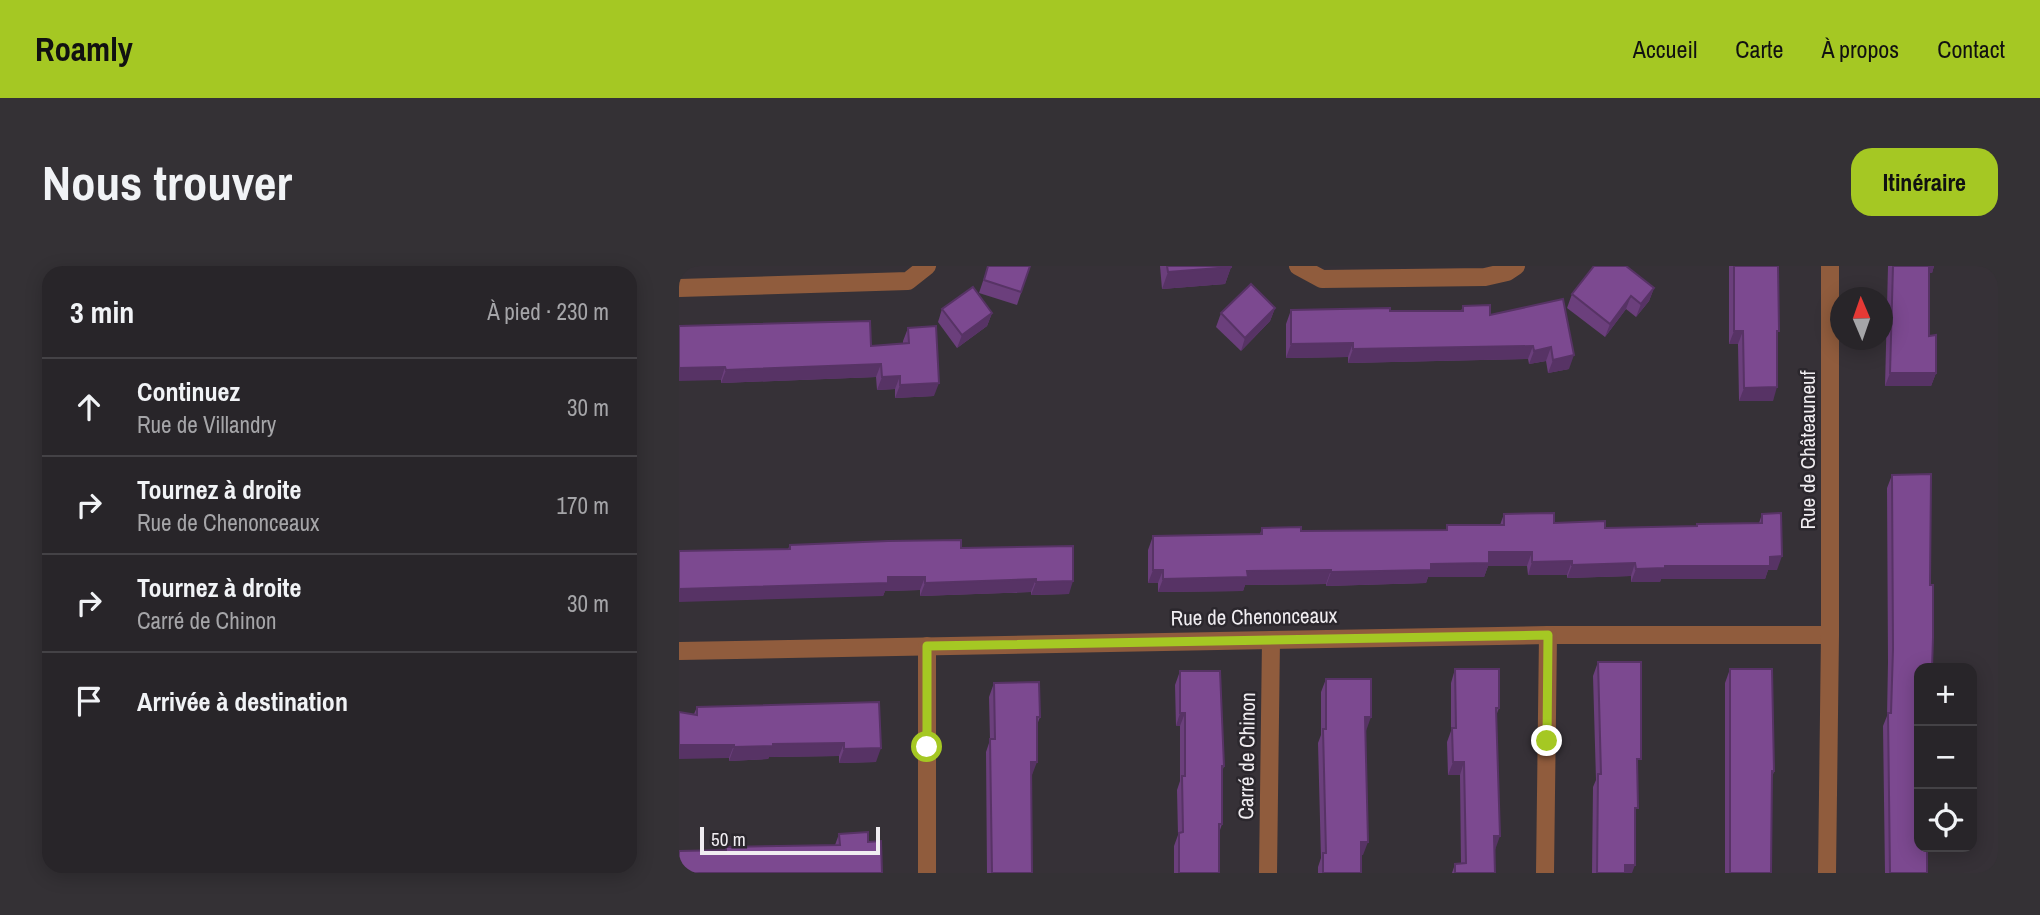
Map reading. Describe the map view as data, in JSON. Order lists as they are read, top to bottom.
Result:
{
  "streets": {
    "street": ["Rue de Châteauneuf", "Rue de Chenonceaux", "Carré de Chinon"]
  },
  "crossings": [
    ["Rue de Châteauneuf", "Rue de Chenonceaux"],
    ["Rue de Chenonceaux", "Carré de Chinon"]
  ],
  "scale_bar": "50 m",
  "north": "top",
  "page": {
    "header": "Roamly",
    "nav": [
      "Accueil",
      "Carte",
      "À propos",
      "Contact"
    ],
    "buttons": "Itinéraire",
    "title": "Nous trouver",
    "heading": ["3 min", "À pied · 230 m"],
    "list": [
      ["Continuez", "Rue de Villandry", "30 m"],
      ["Tournez à droite", "Rue de Chenonceaux", "170 m"],
      ["Tournez à droite", "Carré de Chinon", "30 m"],
      "Arrivée à destination"
    ],
    "map_buttons": ["+", "−"],
    "scale": "50 m"
  }
}
